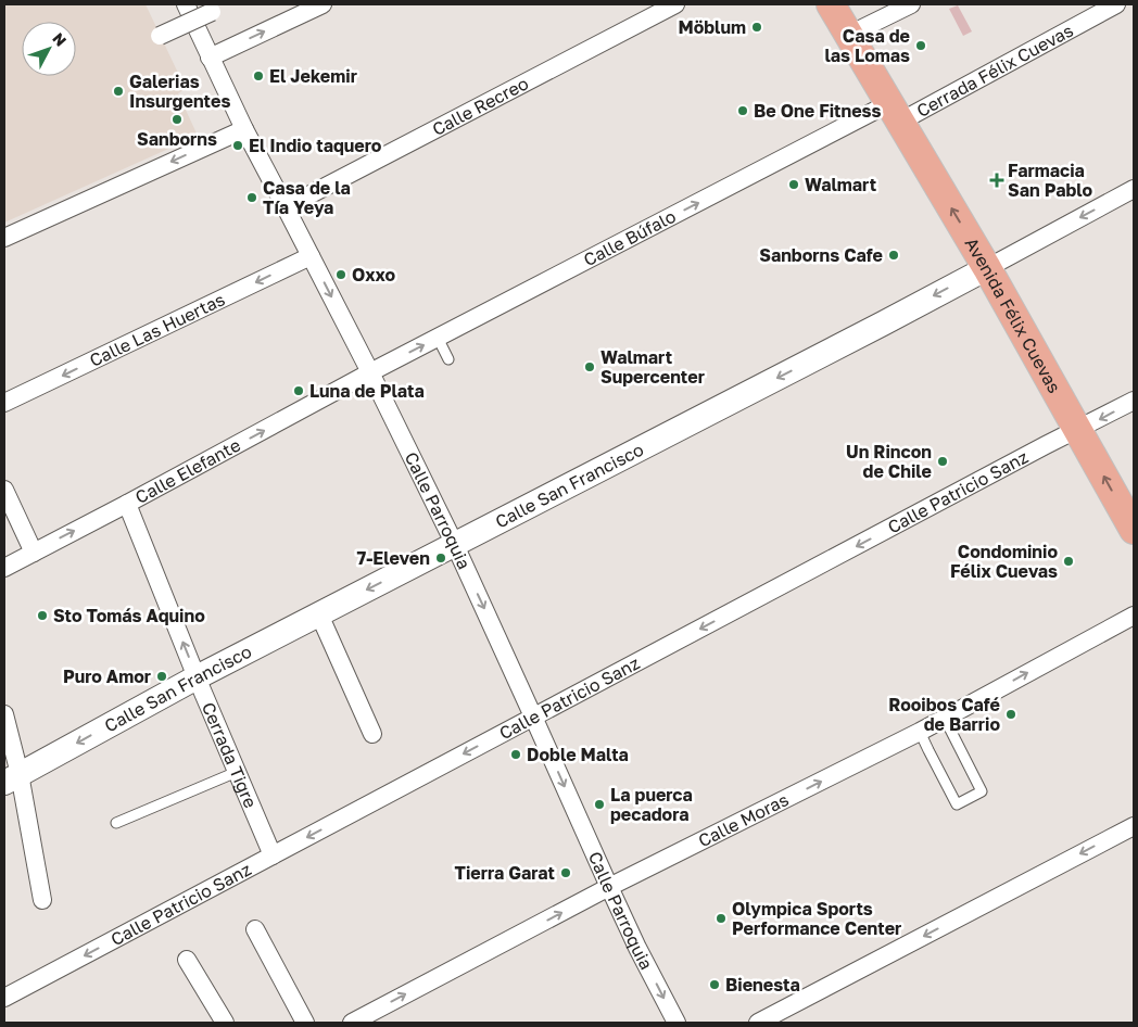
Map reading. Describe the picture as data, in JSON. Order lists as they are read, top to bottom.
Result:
{
  "streets": {
    "main road": ["Avenida Félix Cuevas"],
    "street": [
      "Cerrada Félix Cuevas",
      "Calle Recreo",
      "Calle Búfalo",
      "Calle Las Huertas",
      "Calle Elefante",
      "Calle San Francisco",
      "Calle Patricio Sanz",
      "Calle Parroquia",
      "Cerrada Tigre",
      "Calle Moras"
    ]
  },
  "crossings": [
    ["Cerrada Félix Cuevas", "Calle Búfalo"],
    ["Cerrada Félix Cuevas", "Avenida Félix Cuevas"],
    ["Calle Recreo", "Calle Parroquia"],
    ["Calle Búfalo", "Avenida Félix Cuevas"],
    ["Calle Búfalo", "Calle Elefante"],
    ["Calle Búfalo", "Calle Parroquia"],
    ["Avenida Félix Cuevas", "Calle San Francisco"],
    ["Avenida Félix Cuevas", "Calle Patricio Sanz"],
    ["Calle Las Huertas", "Calle Parroquia"],
    ["Calle Elefante", "Calle Parroquia"],
    ["Calle Elefante", "Cerrada Tigre"],
    ["Calle San Francisco", "Calle Parroquia"],
    ["Calle San Francisco", "Cerrada Tigre"],
    ["Calle Patricio Sanz", "Calle Parroquia"],
    ["Calle Patricio Sanz", "Cerrada Tigre"],
    ["Calle Parroquia", "Calle Moras"]
  ],
  "one_way": [
    "Calle Búfalo",
    "Avenida Félix Cuevas",
    "Calle Elefante",
    "Calle San Francisco",
    "Calle Patricio Sanz",
    "Calle Parroquia",
    "Cerrada Tigre",
    "Calle Moras"
  ],
  "places": {
    "other": [
      "Möblum",
      "Casa de las Lomas",
      "El Jekemir",
      "Galerias Insurgentes",
      "Be One Fitness",
      "Sanborns",
      "El Indio taquero",
      "Walmart",
      "Casa de la Tía Yeya",
      "Sanborns Cafe",
      "Oxxo",
      "Walmart Supercenter",
      "Luna de Plata",
      "Un Rincon de Chile",
      "7-Eleven",
      "Condominio Félix Cuevas",
      "Sto Tomás Aquino",
      "Puro Amor",
      "Rooibos Café de Barrio",
      "Doble Malta",
      "La puerca pecadora",
      "Tierra Garat",
      "Olympica Sports Performance Center",
      "Bienesta"
    ],
    "health": ["Farmacia San Pablo"]
  },
  "north": "top right"
}
